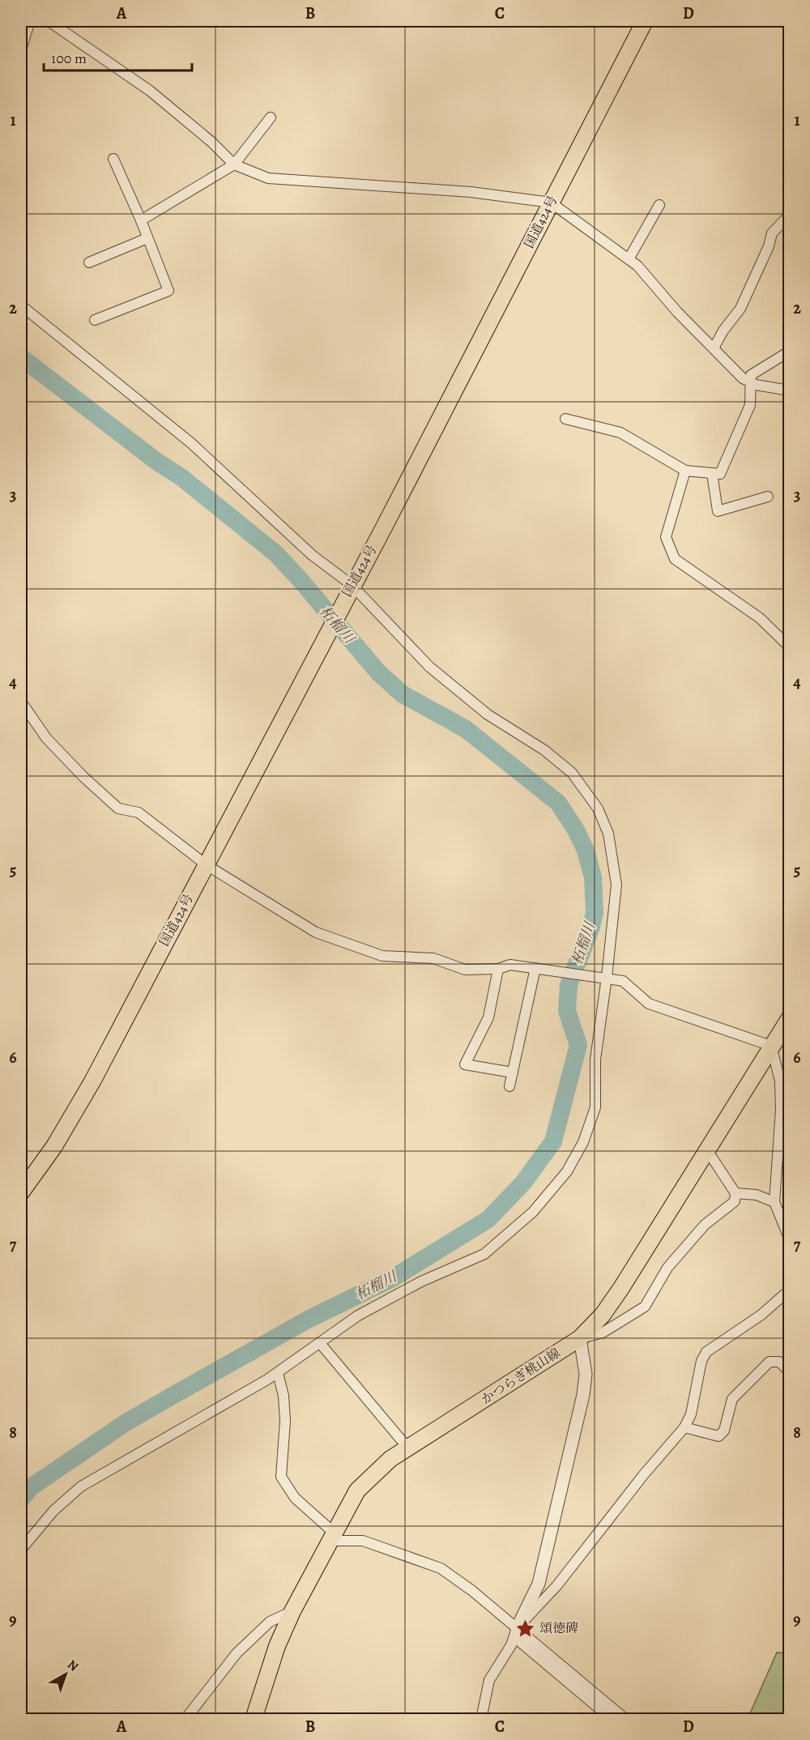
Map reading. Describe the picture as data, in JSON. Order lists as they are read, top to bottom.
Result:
{
  "streets": {
    "main road": ["国道424号", "かつらぎ桃山線"]
  },
  "water": ["柘榴川"],
  "places": {
    "place": ["頌徳碑"]
  },
  "scale_bar": "100 m",
  "north": "top right",
  "grid": {
    "columns": [
      "A",
      "B",
      "C",
      "D"
    ],
    "rows": [
      "1",
      "2",
      "3",
      "4",
      "5",
      "6",
      "7",
      "8",
      "9"
    ]
  }
}
